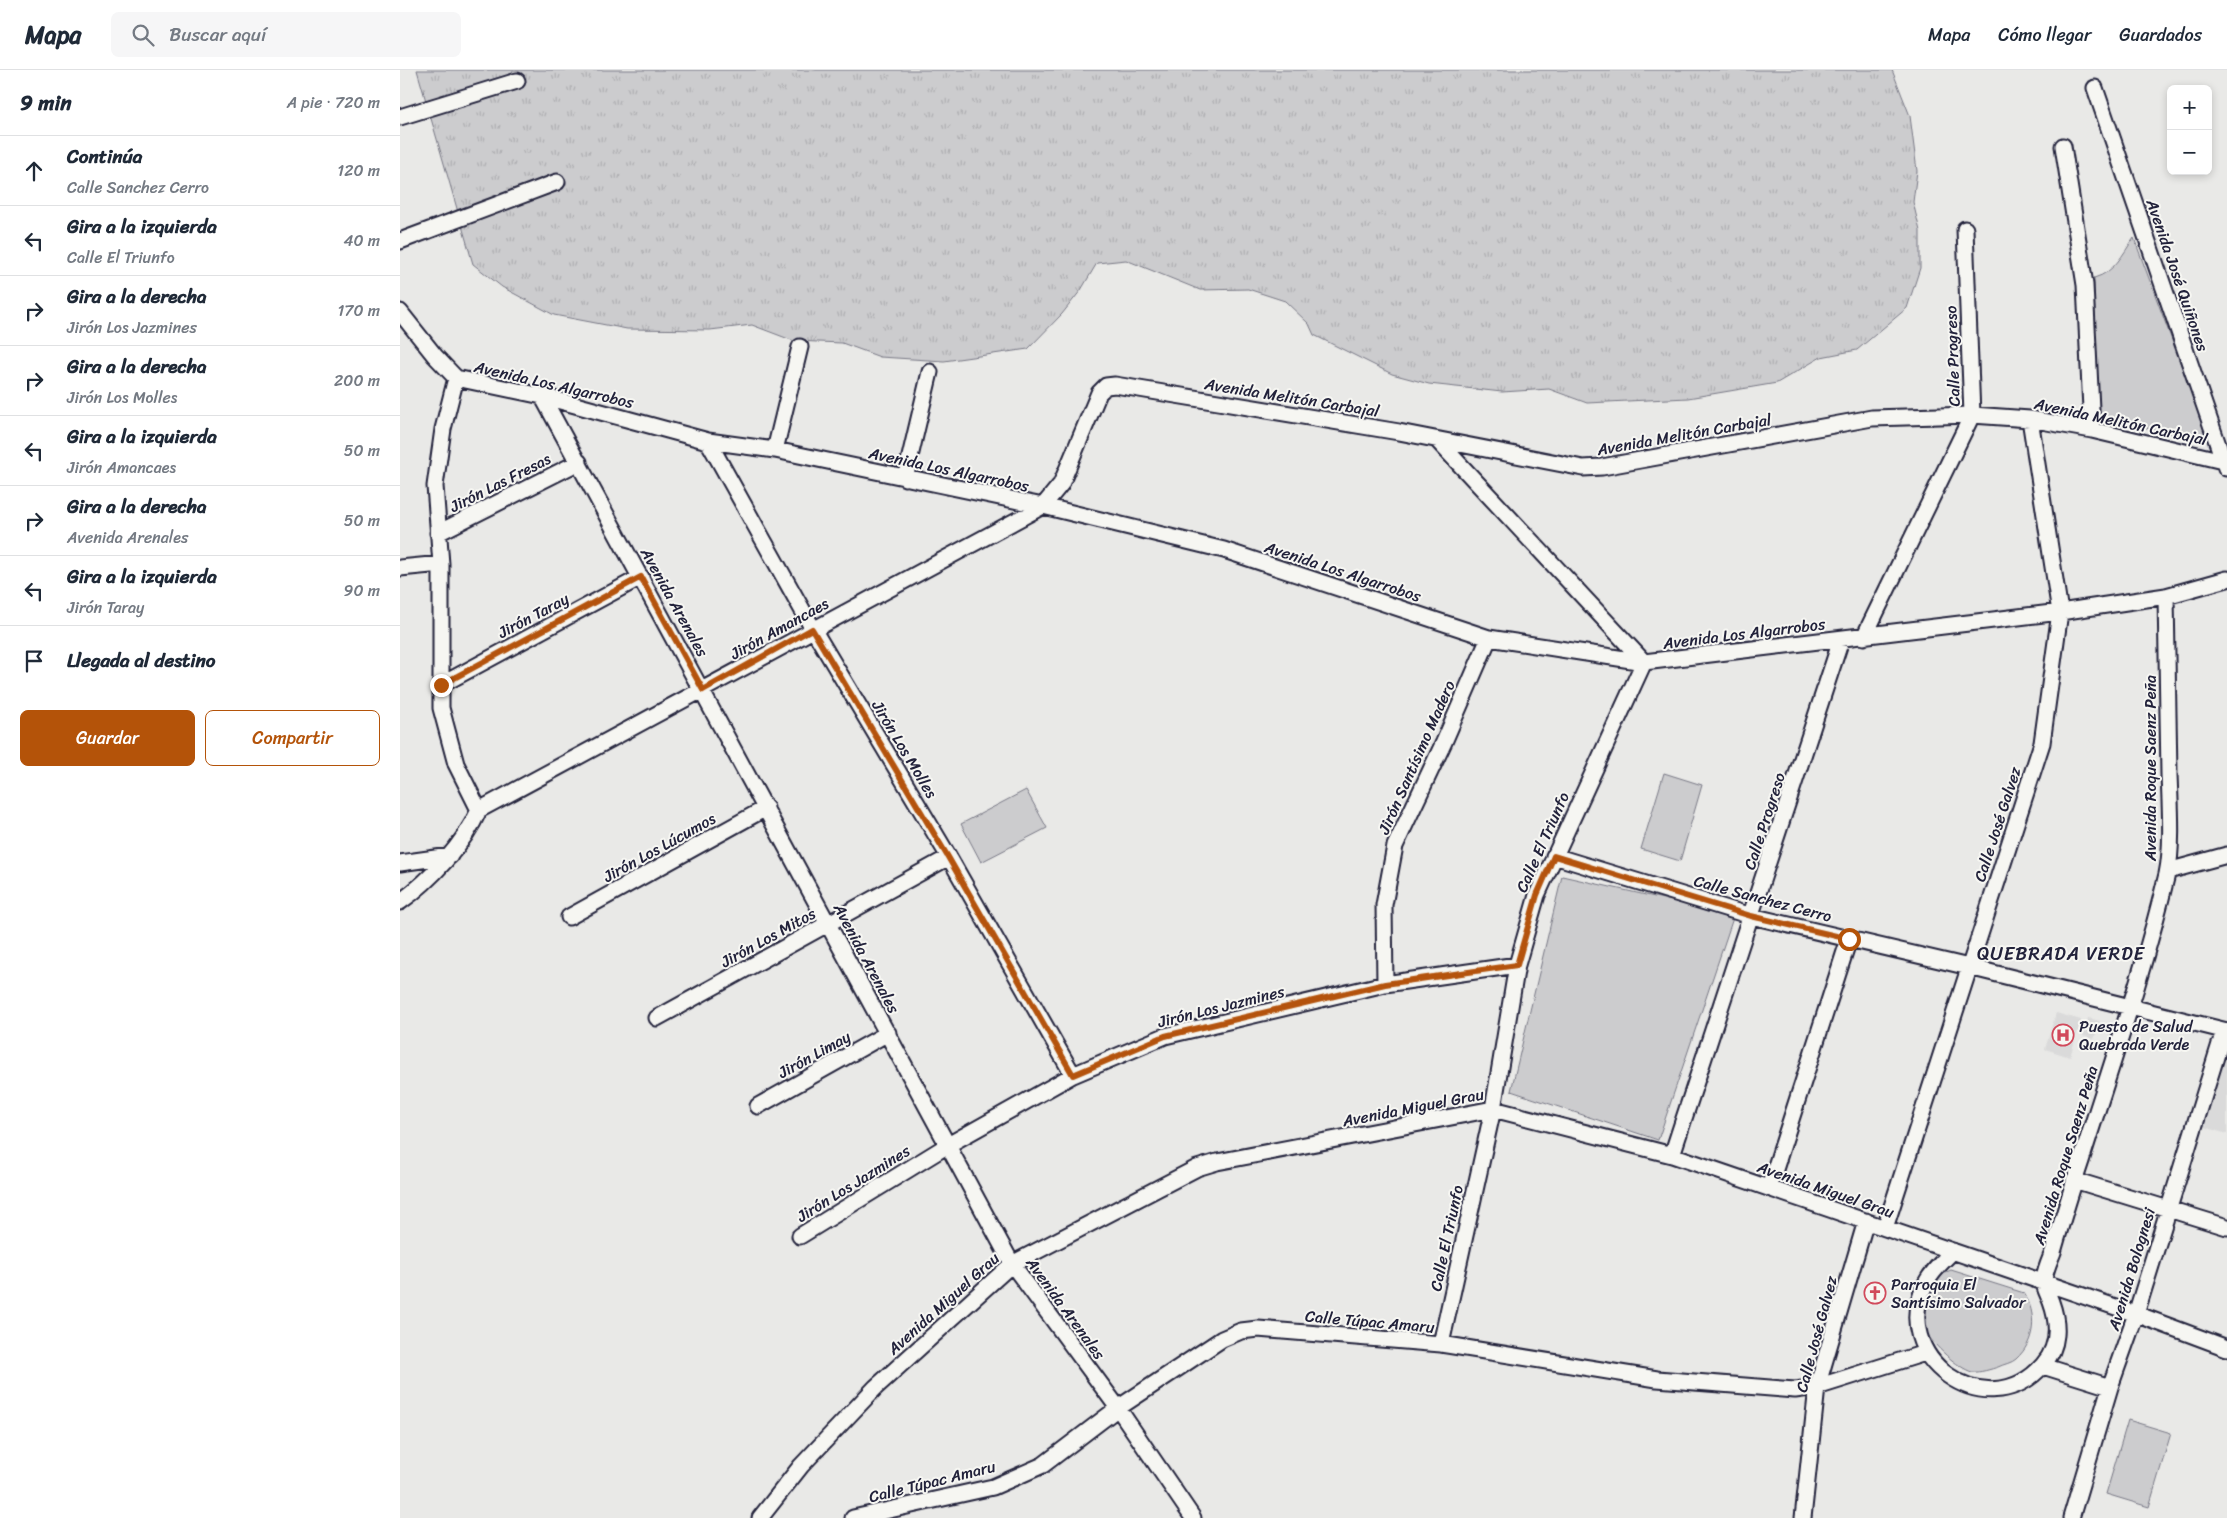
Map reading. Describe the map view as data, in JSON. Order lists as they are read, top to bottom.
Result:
{
  "streets": {
    "street": [
      "Avenida José Quiñones",
      "Calle Progreso",
      "Avenida Los Algarrobos",
      "Avenida Melitón Carbajal",
      "Jirón Las Fresas",
      "Avenida Arenales",
      "Jirón Taray",
      "Jirón Amancaes",
      "Jirón Los Molles",
      "Jirón Santísimo Madero",
      "Avenida Roque Saenz Peña",
      "Calle José Galvez",
      "Calle El Triunfo",
      "Jirón Los Lúcumos",
      "Calle Sanchez Cerro",
      "Jirón Los Mitos",
      "Jirón Los Jazmines",
      "Jirón Limay",
      "Avenida Miguel Grau",
      "Avenida Bolognesi",
      "Calle Túpac Amaru"
    ]
  },
  "crossings": [
    ["Avenida José Quiñones", "Avenida Melitón Carbajal"],
    ["Calle Progreso", "Avenida Los Algarrobos"],
    ["Calle Progreso", "Avenida Melitón Carbajal"],
    ["Calle Progreso", "Calle Sanchez Cerro"],
    ["Calle Progreso", "Avenida Miguel Grau"],
    ["Avenida Los Algarrobos", "Avenida Melitón Carbajal"],
    ["Avenida Los Algarrobos", "Avenida Arenales"],
    ["Avenida Los Algarrobos", "Jirón Amancaes"],
    ["Avenida Los Algarrobos", "Jirón Los Molles"],
    ["Avenida Los Algarrobos", "Jirón Santísimo Madero"],
    ["Avenida Los Algarrobos", "Avenida Roque Saenz Peña"],
    ["Avenida Los Algarrobos", "Calle José Galvez"],
    ["Avenida Los Algarrobos", "Calle El Triunfo"],
    ["Avenida Melitón Carbajal", "Jirón Amancaes"],
    ["Avenida Melitón Carbajal", "Calle José Galvez"],
    ["Jirón Las Fresas", "Avenida Arenales"],
    ["Avenida Arenales", "Jirón Taray"],
    ["Avenida Arenales", "Jirón Amancaes"],
    ["Avenida Arenales", "Jirón Los Lúcumos"],
    ["Avenida Arenales", "Jirón Los Mitos"],
    ["Avenida Arenales", "Jirón Los Jazmines"],
    ["Avenida Arenales", "Jirón Limay"],
    ["Avenida Arenales", "Avenida Miguel Grau"],
    ["Avenida Arenales", "Calle Túpac Amaru"],
    ["Jirón Amancaes", "Jirón Los Molles"],
    ["Jirón Los Molles", "Jirón Los Mitos"],
    ["Jirón Los Molles", "Jirón Los Jazmines"],
    ["Jirón Santísimo Madero", "Jirón Los Jazmines"],
    ["Avenida Roque Saenz Peña", "Calle Sanchez Cerro"],
    ["Avenida Roque Saenz Peña", "Avenida Miguel Grau"],
    ["Avenida Roque Saenz Peña", "Calle Túpac Amaru"],
    ["Calle José Galvez", "Calle Sanchez Cerro"],
    ["Calle José Galvez", "Avenida Miguel Grau"],
    ["Calle José Galvez", "Calle Túpac Amaru"],
    ["Calle El Triunfo", "Calle Sanchez Cerro"],
    ["Calle El Triunfo", "Jirón Los Jazmines"],
    ["Calle El Triunfo", "Avenida Miguel Grau"],
    ["Calle El Triunfo", "Calle Túpac Amaru"],
    ["Calle Sanchez Cerro", "Avenida Bolognesi"],
    ["Avenida Miguel Grau", "Avenida Bolognesi"],
    ["Avenida Miguel Grau", "Calle Túpac Amaru"]
  ],
  "districts": ["QUEBRADA VERDE"],
  "places": {
    "hospital": ["Puesto de Salud Quebrada Verde"],
    "church": ["Parroquia El Santísimo Salvador"]
  },
  "page": {
    "header": "Mapa",
    "search": "Buscar aquí",
    "nav": ["Mapa", "Cómo llegar", "Guardados"],
    "heading": ["9 min", "A pie · 720 m"],
    "map_buttons": ["+", "−"],
    "list": [
      ["Continúa", "Calle Sanchez Cerro", "120 m"],
      ["Gira a la izquierda", "Calle El Triunfo", "40 m"],
      ["Gira a la derecha", "Jirón Los Jazmines", "170 m"],
      ["Gira a la derecha", "Jirón Los Molles", "200 m"],
      ["Gira a la izquierda", "Jirón Amancaes", "50 m"],
      ["Gira a la derecha", "Avenida Arenales", "50 m"],
      ["Gira a la izquierda", "Jirón Taray", "90 m"],
      "Llegada al destino"
    ],
    "buttons": ["Guardar", "Compartir"]
  }
}
